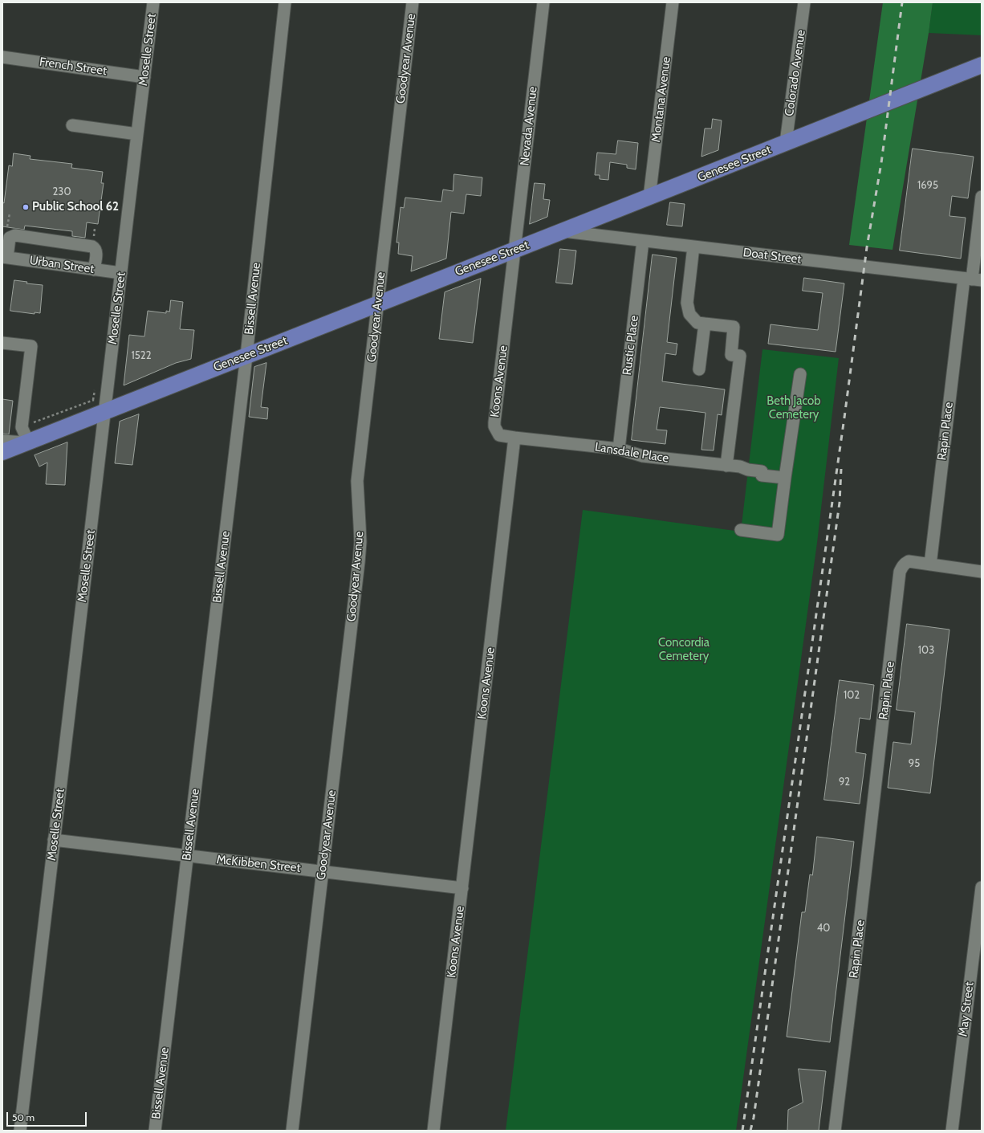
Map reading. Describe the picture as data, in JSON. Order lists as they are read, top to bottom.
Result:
{
  "streets": {
    "main road": ["Genesee Street"],
    "street": [
      "Moselle Street",
      "Goodyear Avenue",
      "French Street",
      "Colorado Avenue",
      "Montana Avenue",
      "Nevada Avenue",
      "Doat Street",
      "Urban Street",
      "Bissell Avenue",
      "Rustic Place",
      "Koons Avenue",
      "Rapin Place",
      "Lansdale Place",
      "McKibben Street",
      "May Street"
    ]
  },
  "crossings": [
    ["Moselle Street", "French Street"],
    ["Moselle Street", "Genesee Street"],
    ["Moselle Street", "Urban Street"],
    ["Moselle Street", "McKibben Street"],
    ["Goodyear Avenue", "Genesee Street"],
    ["Goodyear Avenue", "McKibben Street"],
    ["Colorado Avenue", "Genesee Street"],
    ["Montana Avenue", "Genesee Street"],
    ["Nevada Avenue", "Genesee Street"],
    ["Nevada Avenue", "Koons Avenue"],
    ["Genesee Street", "Doat Street"],
    ["Genesee Street", "Bissell Avenue"],
    ["Genesee Street", "Koons Avenue"],
    ["Doat Street", "Rustic Place"],
    ["Doat Street", "Rapin Place"],
    ["Bissell Avenue", "McKibben Street"],
    ["Rustic Place", "Lansdale Place"],
    ["Koons Avenue", "Lansdale Place"],
    ["Koons Avenue", "McKibben Street"]
  ],
  "parks": ["Beth Jacob Cemetery", "Concordia Cemetery"],
  "places": ["Public School 62"],
  "house_numbers": [
    "1695",
    "230",
    "1522",
    "103",
    "102",
    "95",
    "92",
    "40"
  ],
  "scale_bar": "50 m"
}
